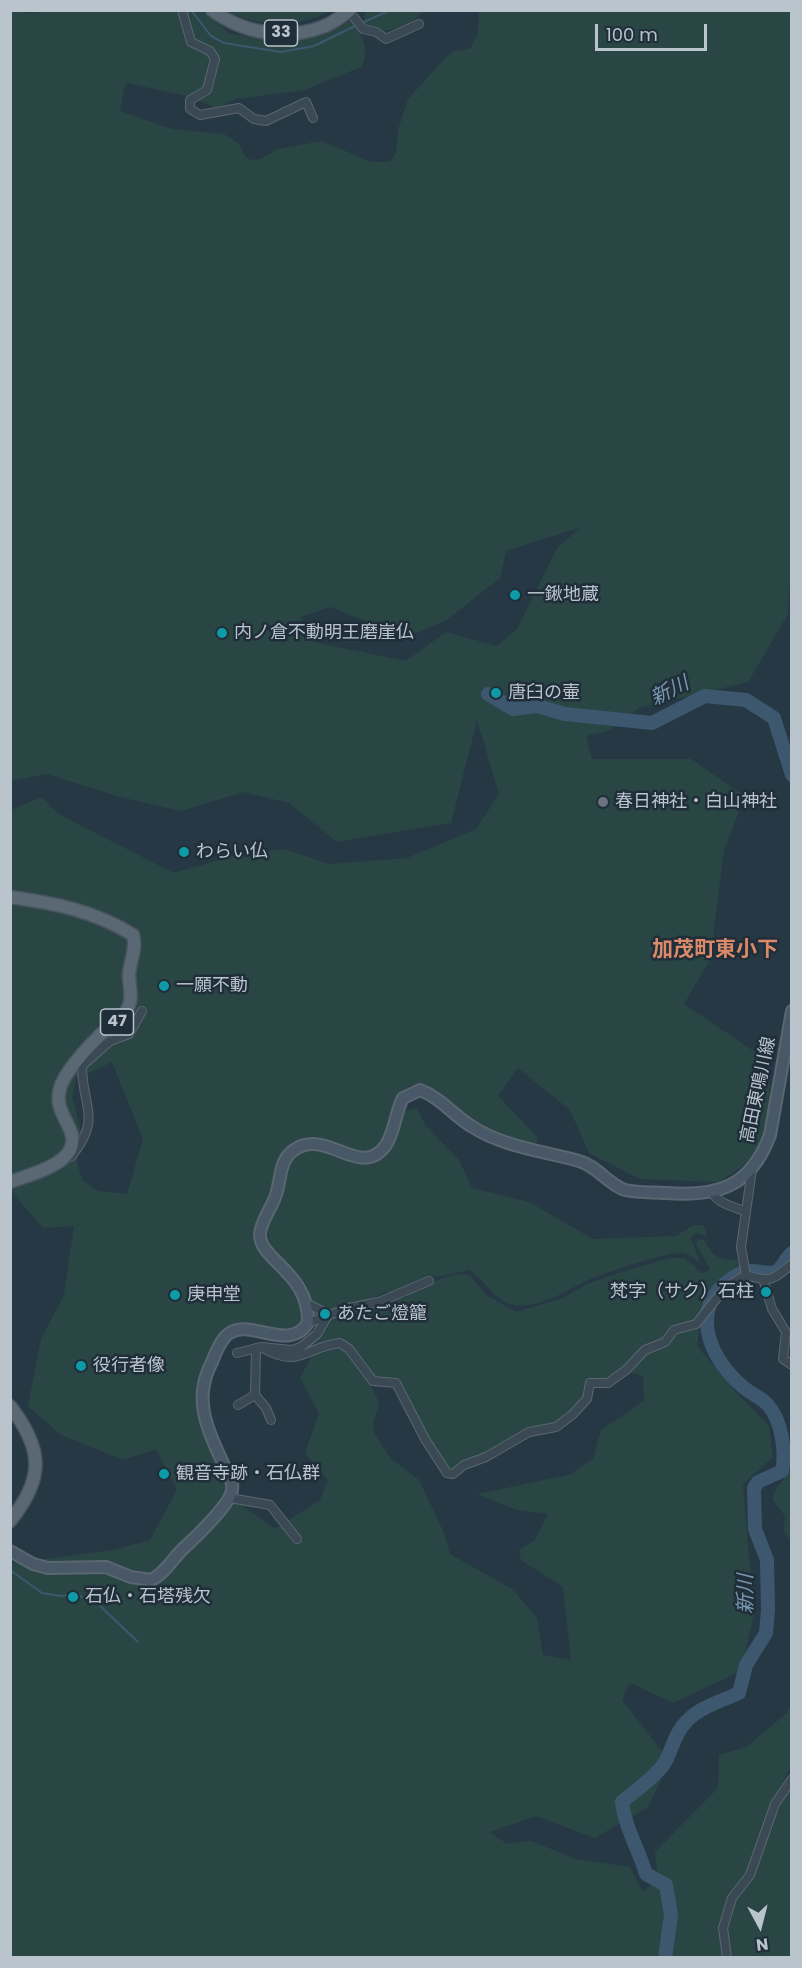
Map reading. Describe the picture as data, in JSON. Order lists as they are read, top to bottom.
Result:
{
  "streets": {
    "main road": ["33", "47", "高田東鳴川線"]
  },
  "districts": ["加茂町東小下"],
  "water": ["新川"],
  "places": [
    "一鍬地蔵",
    "内ノ倉不動明王磨崖仏",
    "唐臼の壷",
    "春日神社・白山神社",
    "わらい仏",
    "一願不動",
    "梵字（サク）石柱",
    "庚申堂",
    "あたご燈籠",
    "役行者像",
    "観音寺跡・石仏群",
    "石仏・石塔残欠"
  ],
  "scale_bar": "100 m",
  "north": "bottom"
}
